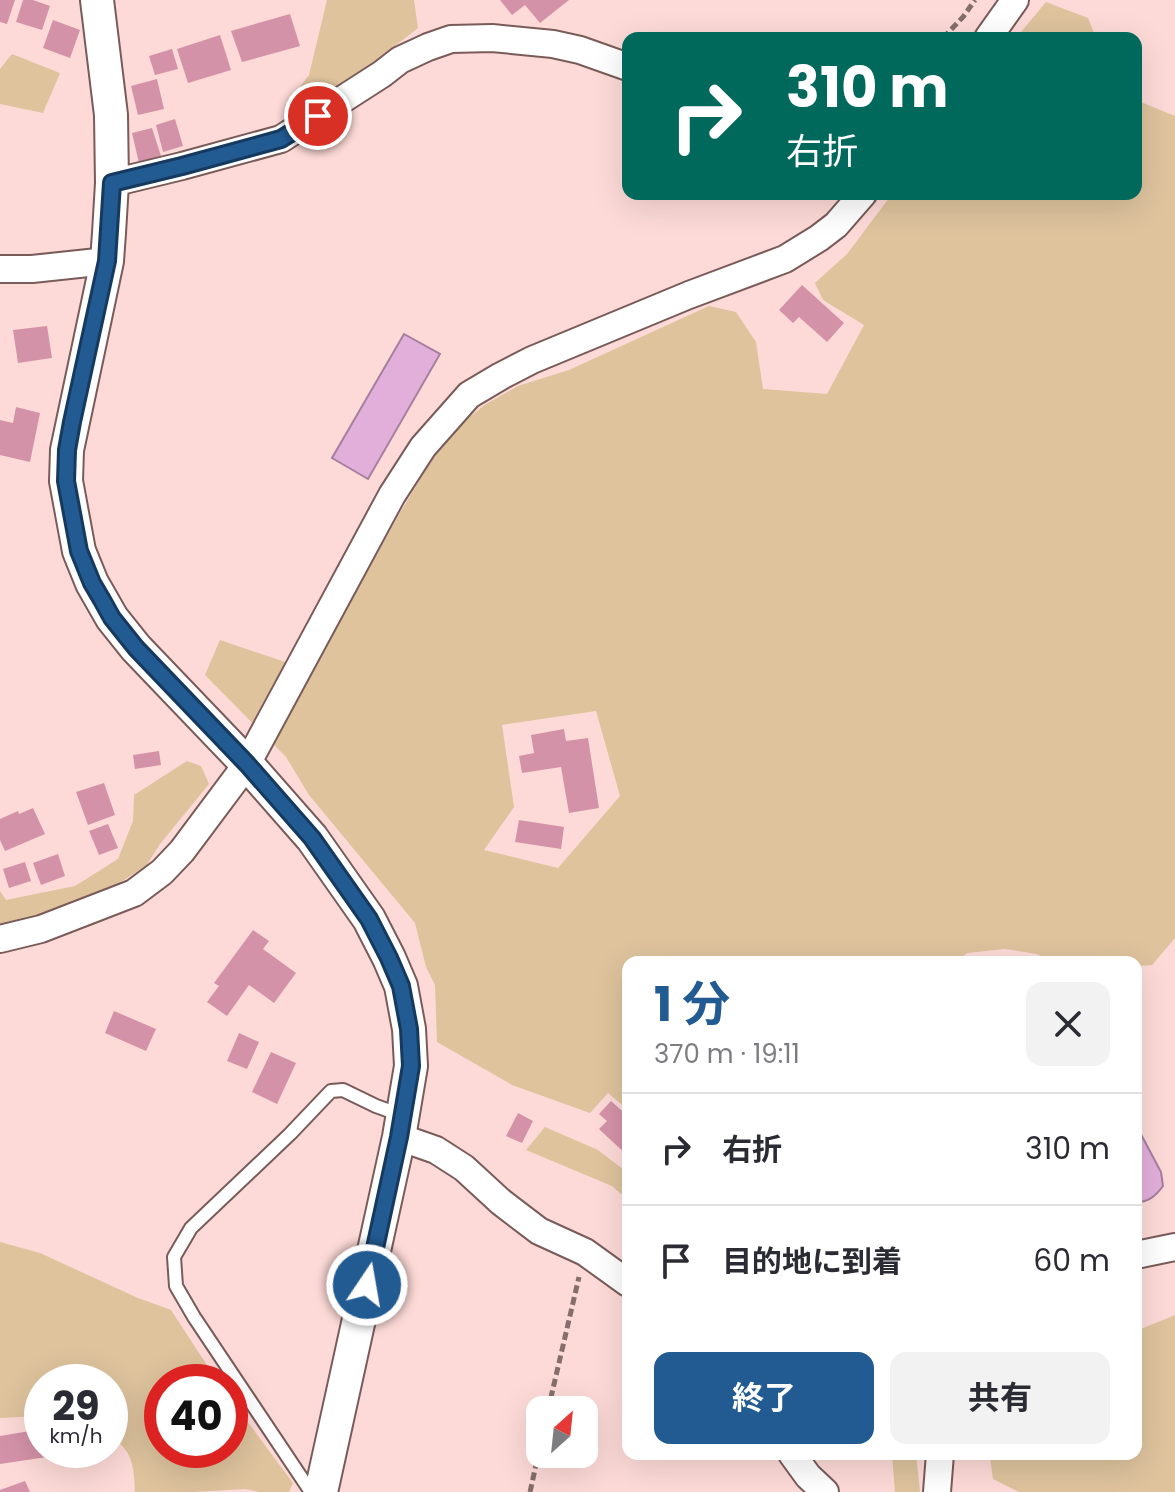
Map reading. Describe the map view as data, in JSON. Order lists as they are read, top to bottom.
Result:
{
  "north": "top right",
  "page": {
    "turn": ["310 m", "右折"],
    "heading": ["1 分", "370 m · 19:11"],
    "list": [
      {
        "name": "右折",
        "value": "310 m"
      },
      {
        "name": "目的地に到着",
        "value": "60 m"
      }
    ],
    "buttons": ["終了", "共有"],
    "speed": "29 km/h",
    "limit": "40"
  }
}
